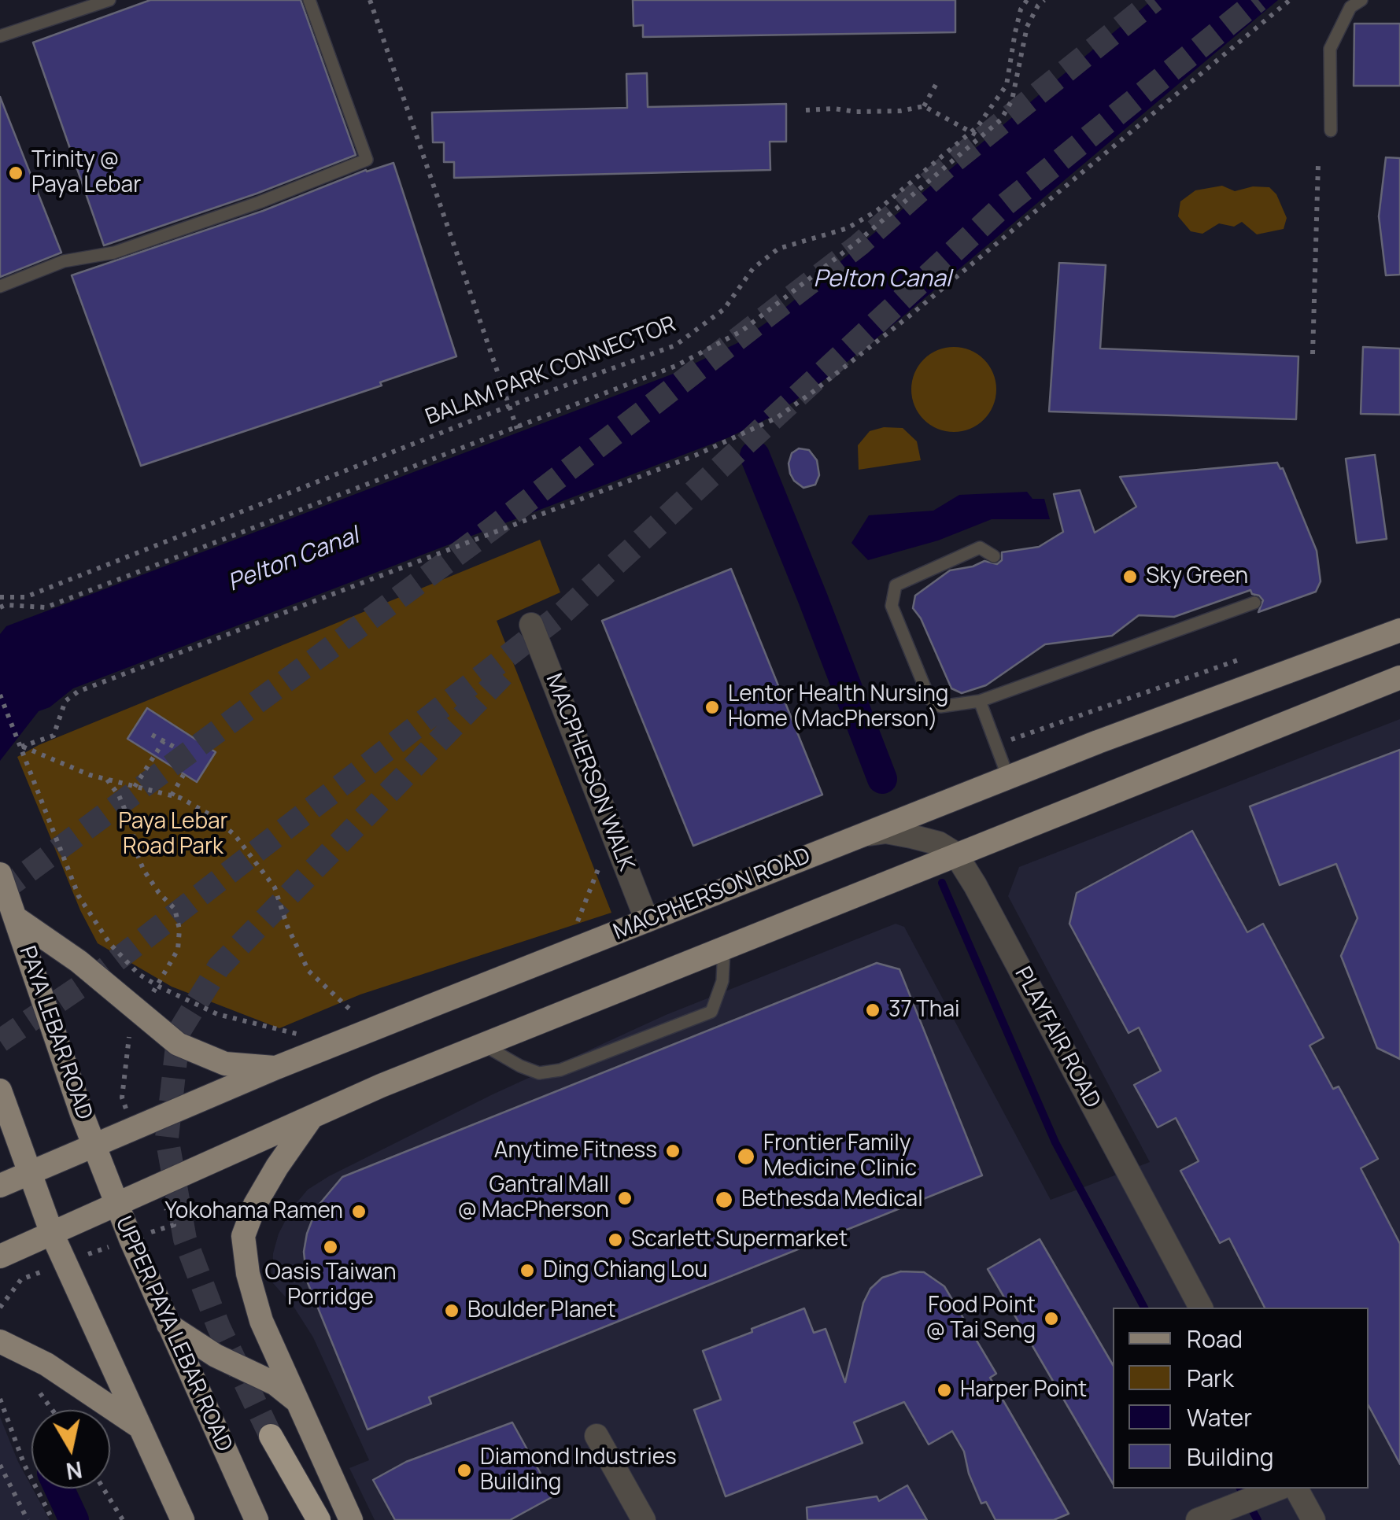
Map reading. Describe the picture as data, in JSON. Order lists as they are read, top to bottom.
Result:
{
  "streets": {
    "main road": ["MACPHERSON ROAD", "PAYA LEBAR ROAD", "UPPER PAYA LEBAR ROAD"],
    "street": ["MACPHERSON WALK", "PLAYFAIR ROAD"],
    "path": ["BALAM PARK CONNECTOR"]
  },
  "crossings": [
    ["MACPHERSON WALK", "MACPHERSON ROAD"],
    ["MACPHERSON ROAD", "PAYA LEBAR ROAD"],
    ["MACPHERSON ROAD", "UPPER PAYA LEBAR ROAD"],
    ["PAYA LEBAR ROAD", "UPPER PAYA LEBAR ROAD"]
  ],
  "water": ["Pelton Canal"],
  "parks": ["Paya Lebar Road Park"],
  "places": [
    "Trinity @ Paya Lebar",
    "Sky Green",
    "Lentor Health Nursing Home (MacPherson)",
    "37 Thai",
    "Anytime Fitness",
    "Frontier Family Medicine Clinic",
    "Gantral Mall @ MacPherson",
    "Bethesda Medical",
    "Yokohama Ramen",
    "Scarlett Supermarket",
    "Oasis Taiwan Porridge",
    "Ding Chiang Lou",
    "Boulder Planet",
    "Food Point @ Tai Seng",
    "Harper Point",
    "Diamond Industries Building"
  ],
  "legend": [
    "Road",
    "Park",
    "Water",
    "Building"
  ],
  "north": "bottom"
}
